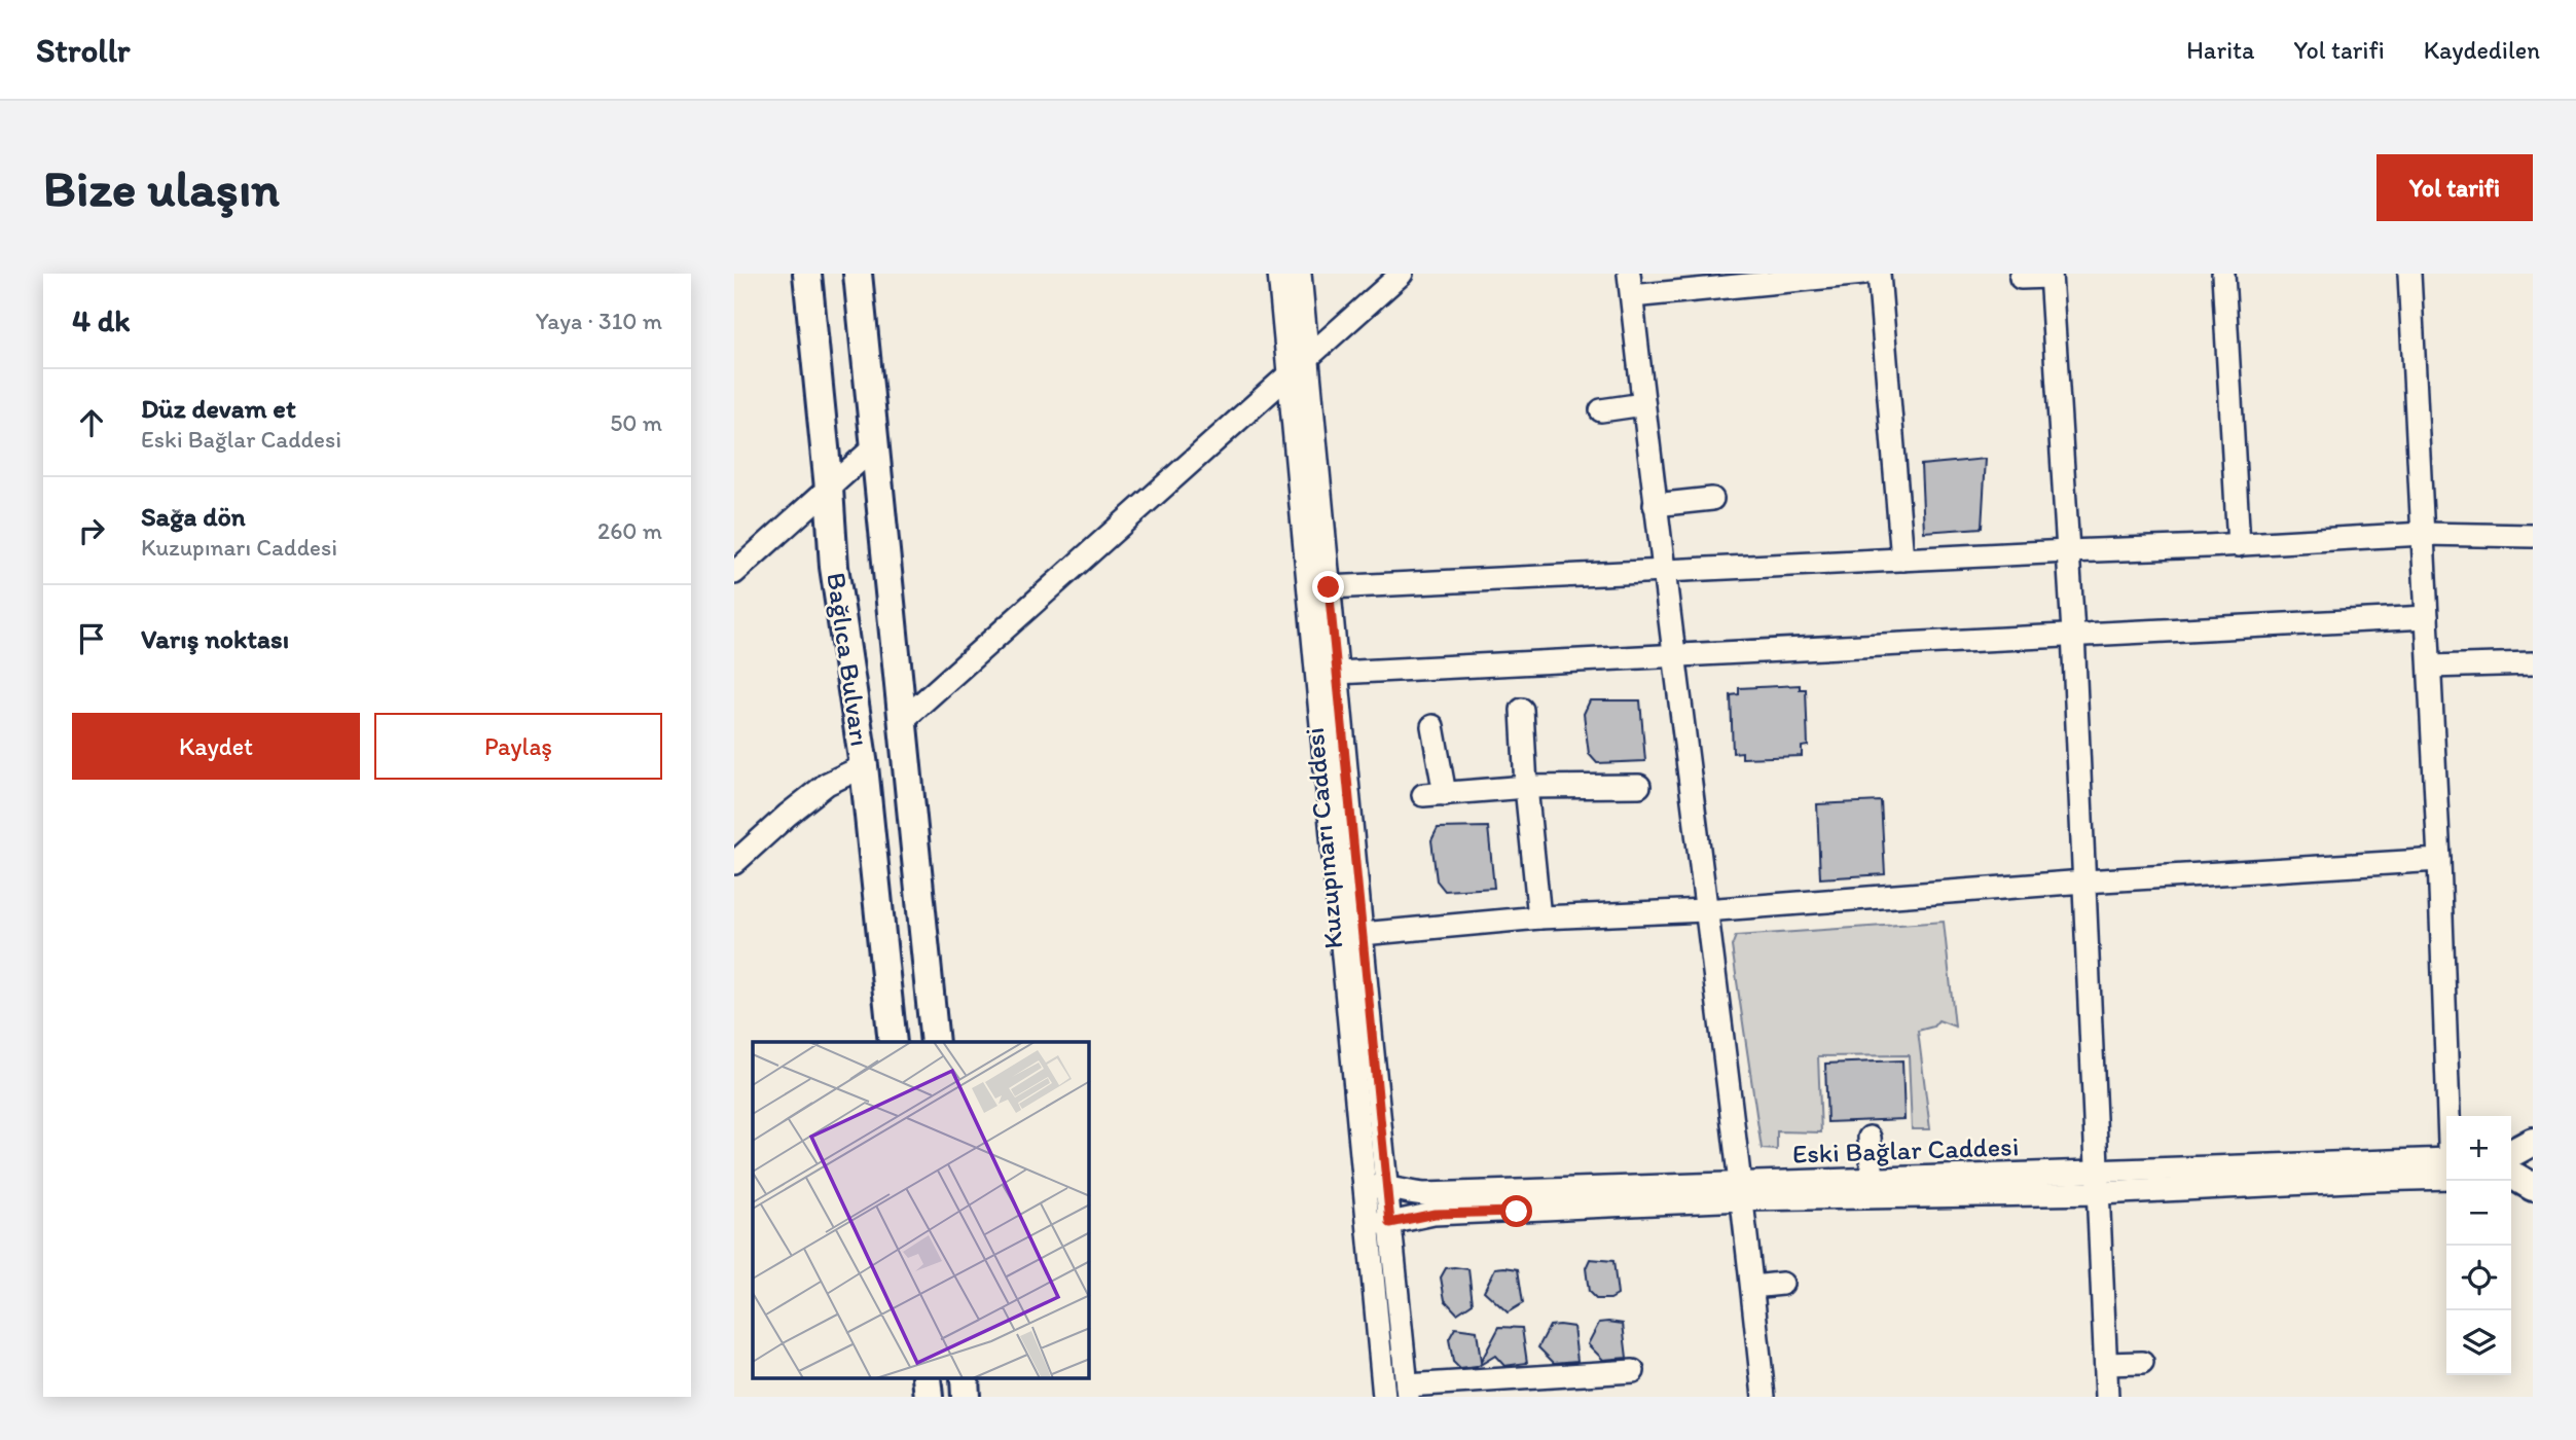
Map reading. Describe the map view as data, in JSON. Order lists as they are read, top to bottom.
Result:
{
  "streets": {
    "main road": ["Bağlıca Bulvarı"],
    "street": ["Kuzupınarı Caddesi", "Eski Bağlar Caddesi"]
  },
  "crossings": [
    ["Kuzupınarı Caddesi", "Eski Bağlar Caddesi"]
  ],
  "page": {
    "header": "Strollr",
    "nav": ["Harita", "Yol tarifi", "Kaydedilen"],
    "buttons": [
      "Yol tarifi",
      ["Kaydet", "Paylaş"]
    ],
    "title": "Bize ulaşın",
    "heading": ["4 dk", "Yaya · 310 m"],
    "list": [
      ["Düz devam et", "Eski Bağlar Caddesi", "50 m"],
      ["Sağa dön", "Kuzupınarı Caddesi", "260 m"],
      "Varış noktası"
    ],
    "map_buttons": ["+", "−"]
  }
}
